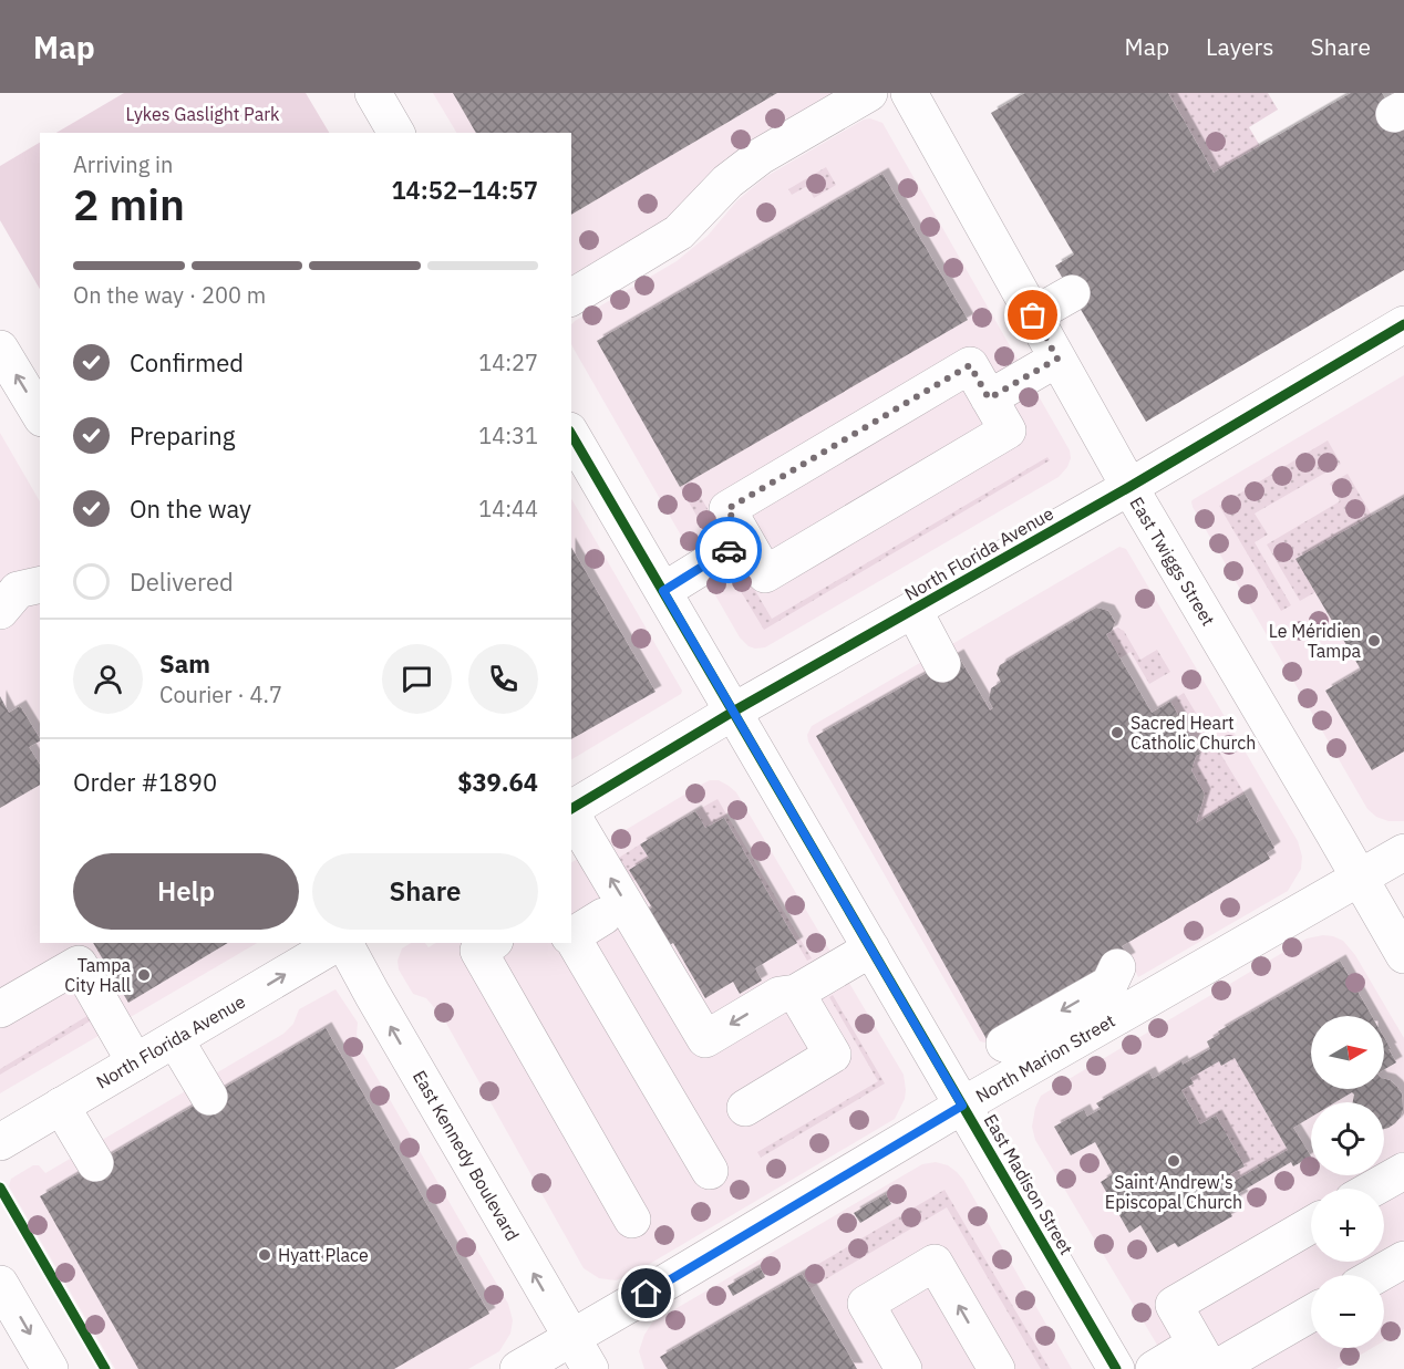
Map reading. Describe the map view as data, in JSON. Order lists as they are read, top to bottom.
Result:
{
  "streets": {
    "street": [
      "North Florida Avenue",
      "East Twiggs Street",
      "North Marion Street",
      "East Kennedy Boulevard",
      "East Madison Street"
    ]
  },
  "crossings": [
    ["North Florida Avenue", "East Twiggs Street"],
    ["North Florida Avenue", "East Madison Street"],
    ["East Twiggs Street", "North Marion Street"],
    ["North Marion Street", "East Kennedy Boulevard"],
    ["North Marion Street", "East Madison Street"]
  ],
  "parks": ["Lykes Gaslight Park"],
  "places": [
    "Le Méridien Tampa",
    "Sacred Heart Catholic Church",
    "Tampa City Hall",
    "Saint Andrew's Episcopal Church",
    "Hyatt Place"
  ],
  "north": "right",
  "page": {
    "header": "Map",
    "nav": ["Map", "Layers", "Share"],
    "heading": ["2 min", "Arriving in", "14:52–14:57"],
    "panel": [
      "Sam",
      "Courier · 4.7",
      "Order #1890",
      "$39.64"
    ],
    "bar": "On the way · 200 m",
    "list": [
      ["Confirmed", "14:27"],
      ["Preparing", "14:31"],
      ["On the way", "14:44"],
      "Delivered"
    ],
    "buttons": ["Help", "Share"],
    "map_buttons": ["+", "−"]
  }
}
